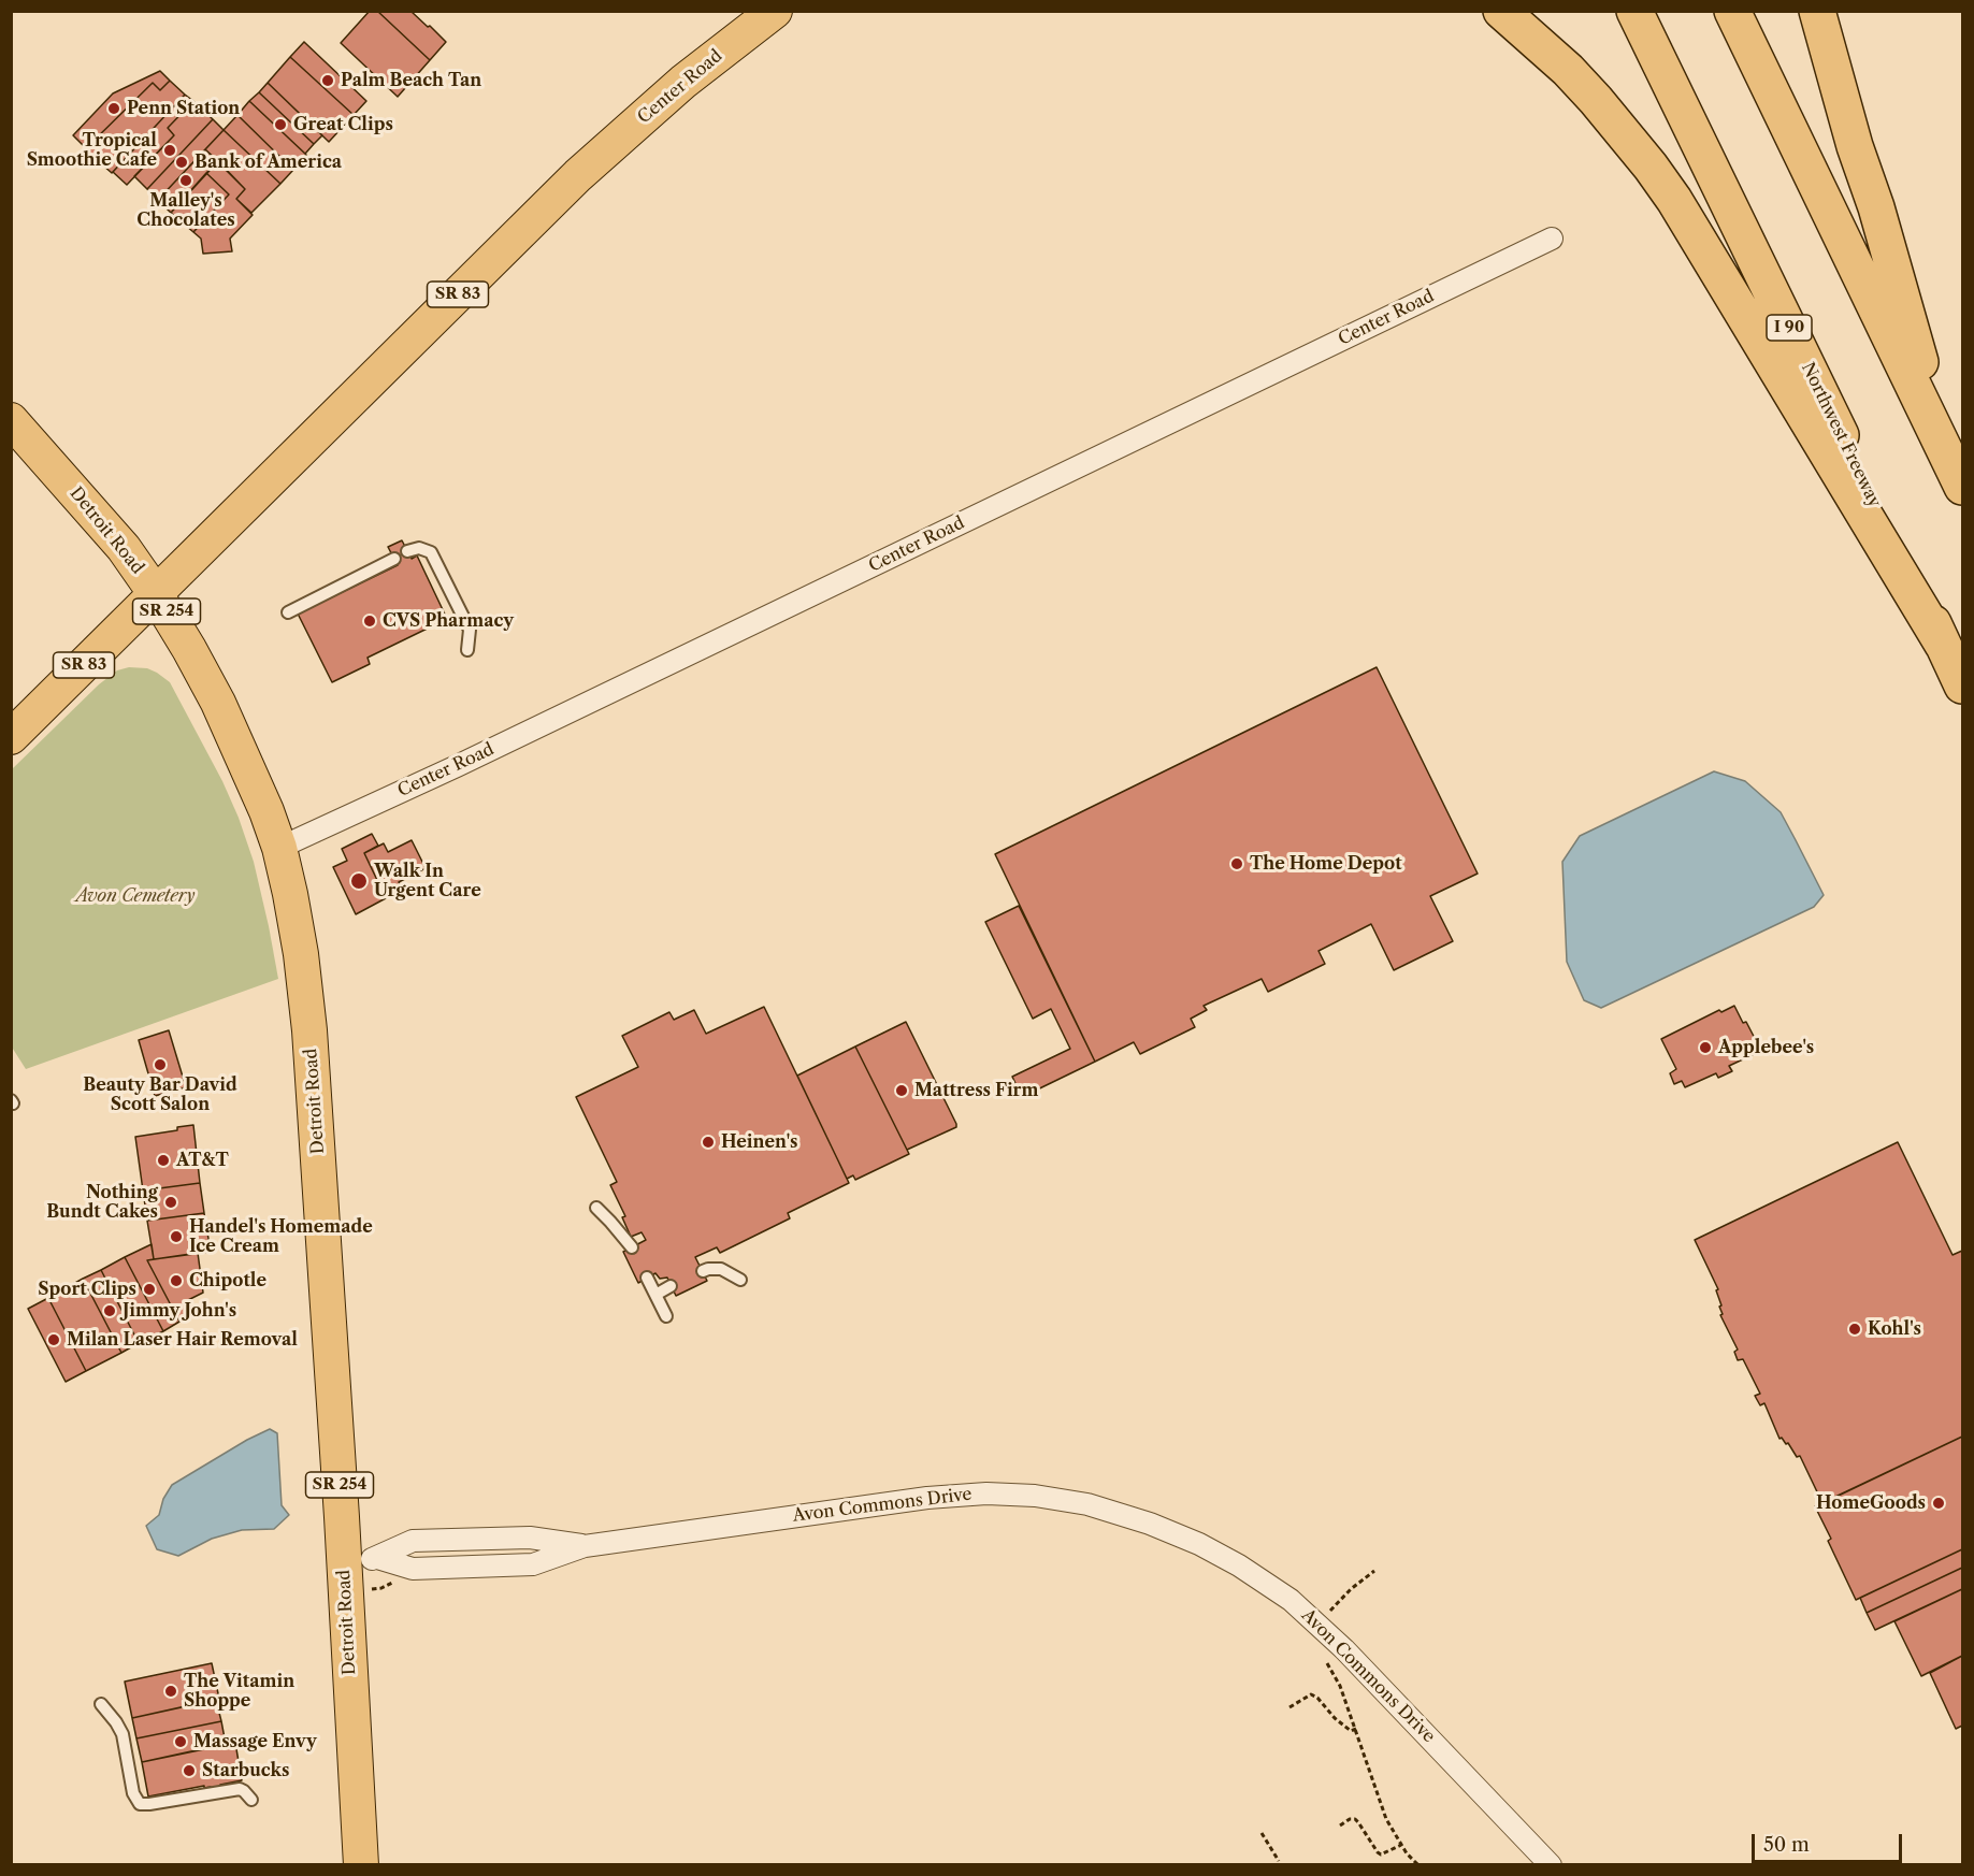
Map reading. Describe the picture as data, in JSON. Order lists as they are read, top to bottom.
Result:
{
  "streets": {
    "highway": ["I 90", "Northwest Freeway"],
    "main road": [
      "Center Road",
      "SR 83",
      "Detroit Road",
      "SR 254"
    ],
    "street": ["Avon Commons Drive"]
  },
  "crossings": [
    ["Center Road", "Detroit Road"],
    ["Detroit Road", "Avon Commons Drive"]
  ],
  "parks": ["Avon Cemetery"],
  "places": [
    "Palm Beach Tan",
    "Penn Station",
    "Great Clips",
    "Tropical Smoothie Cafe",
    "Bank of America",
    "Malley's Chocolates",
    "CVS Pharmacy",
    "The Home Depot",
    "Walk In Urgent Care",
    "Applebee's",
    "Beauty Bar David Scott Salon",
    "Mattress Firm",
    "Heinen's",
    "AT&T",
    "Nothing Bundt Cakes",
    "Handel's Homemade Ice Cream",
    "Chipotle",
    "Sport Clips",
    "Jimmy John's",
    "Kohl's",
    "Milan Laser Hair Removal",
    "HomeGoods",
    "The Vitamin Shoppe",
    "Massage Envy",
    "Starbucks"
  ],
  "scale_bar": "50 m"
}
